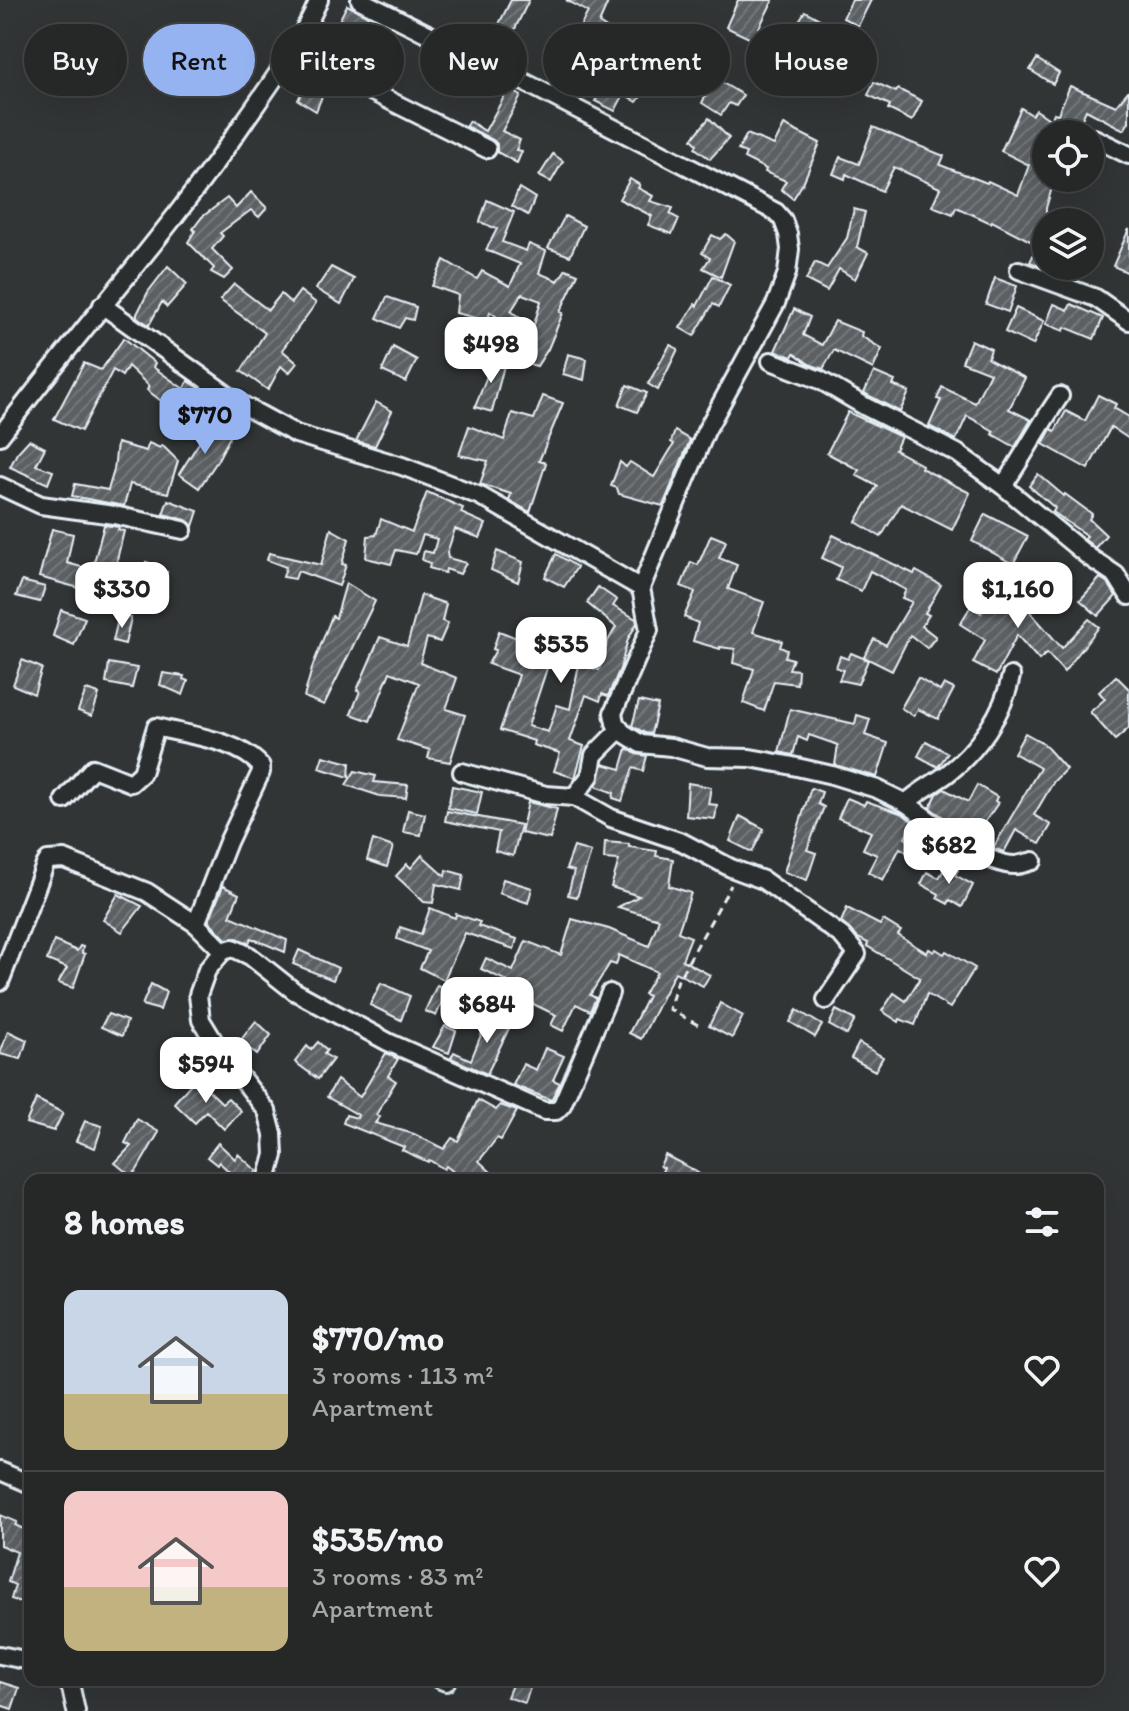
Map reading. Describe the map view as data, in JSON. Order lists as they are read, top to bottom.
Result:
{
  "page": {
    "chip": [
      "Buy",
      "Rent",
      "Filters",
      "New",
      "Apartment",
      "House"
    ],
    "price": [
      "$498",
      "$770",
      "$330",
      "$1,160",
      "$535",
      "$682",
      "$684",
      "$594"
    ],
    "heading": "8 homes",
    "list": [
      {
        "name": "$770/mo",
        "note": "3 rooms · 113 m² · Apartment"
      },
      {
        "name": "$535/mo",
        "note": "3 rooms · 83 m² · Apartment"
      }
    ]
  }
}
